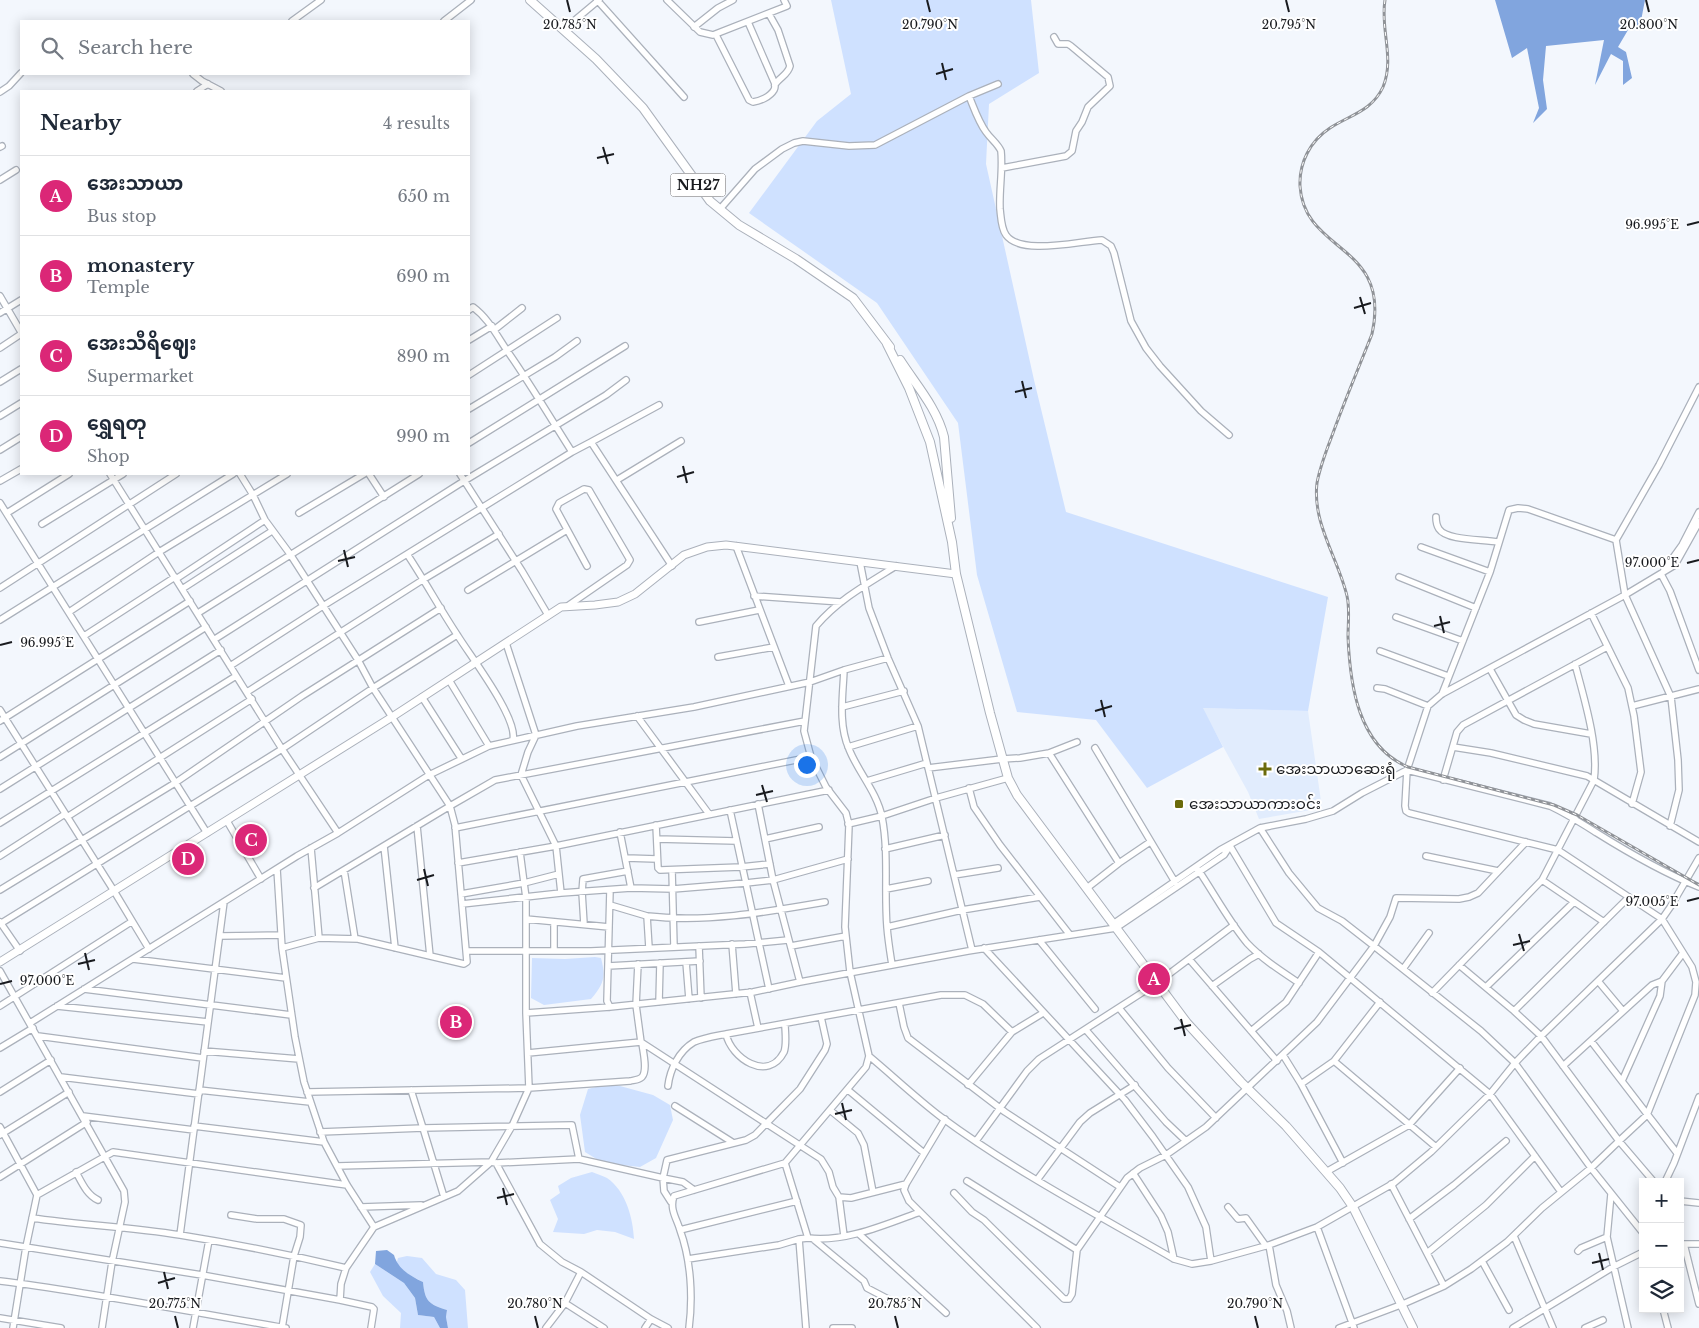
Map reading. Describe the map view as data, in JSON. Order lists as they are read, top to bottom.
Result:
{
  "streets": {
    "highway": ["NH27"]
  },
  "places": {
    "health": ["အေးသာယာဆေးရုံ"],
    "transit": ["အေးသာယာကားဝင်း"]
  },
  "page": {
    "search": "Search here",
    "heading": ["Nearby", "4 results"],
    "list": [
      {
        "mark": "A",
        "name": "အေးသာယာ",
        "note": "Bus stop",
        "value": "650 m"
      },
      {
        "mark": "B",
        "name": "monastery",
        "note": "Temple",
        "value": "690 m"
      },
      {
        "mark": "C",
        "name": "အေးသီရိဈေး",
        "note": "Supermarket",
        "value": "890 m"
      },
      {
        "mark": "D",
        "name": "ရွှေရတု",
        "note": "Shop",
        "value": "990 m"
      }
    ],
    "pins": [
      "C",
      "D",
      "A",
      "B"
    ],
    "map_buttons": ["+", "−"]
  },
  "coordinates": [
    "20.785°N",
    "20.790°N",
    "20.795°N",
    "20.800°N",
    "96.995°E",
    "97.000°E",
    "97.005°E",
    "20.775°N",
    "20.780°N"
  ]
}
